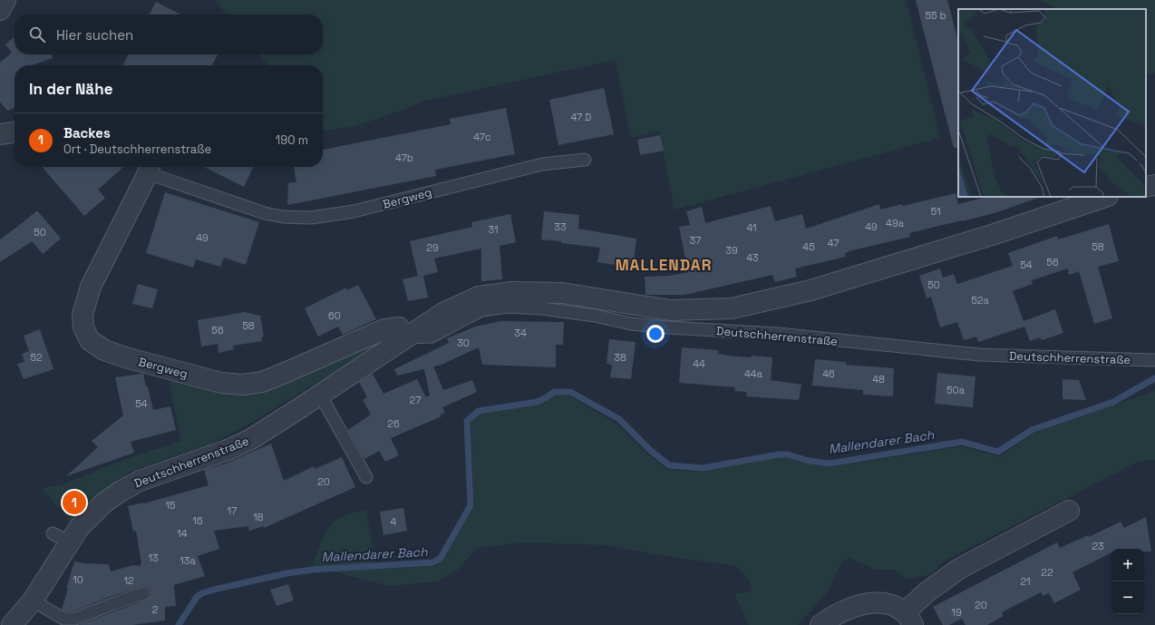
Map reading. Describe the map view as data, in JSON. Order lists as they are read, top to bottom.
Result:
{
  "streets": {
    "street": ["Bergweg", "Deutschherrenstraße"]
  },
  "crossings": [
    ["Bergweg", "Deutschherrenstraße"]
  ],
  "districts": ["MALLENDAR"],
  "water": ["Mallendarer Bach"],
  "house_numbers": [
    "55 b",
    "47 D",
    "47c",
    "47b",
    "51",
    "49a",
    "33",
    "49",
    "41",
    "31",
    "50",
    "49",
    "37",
    "47",
    "45",
    "58",
    "29",
    "39",
    "43",
    "56",
    "54",
    "50",
    "52a",
    "60",
    "58",
    "56",
    "34",
    "30",
    "52",
    "38",
    "44",
    "44a",
    "46",
    "48",
    "50a",
    "27",
    "54",
    "26",
    "20",
    "15",
    "17",
    "18",
    "16",
    "4",
    "14",
    "23",
    "13",
    "13a",
    "22",
    "10",
    "12",
    "21",
    "20",
    "2",
    "19"
  ],
  "page": {
    "search": "Hier suchen",
    "heading": "In der Nähe",
    "list": [
      {
        "mark": "1",
        "name": "Backes",
        "note": "Ort · Deutschherrenstraße",
        "value": "190 m"
      }
    ],
    "pins": "1",
    "map_buttons": ["+", "−"]
  }
}
